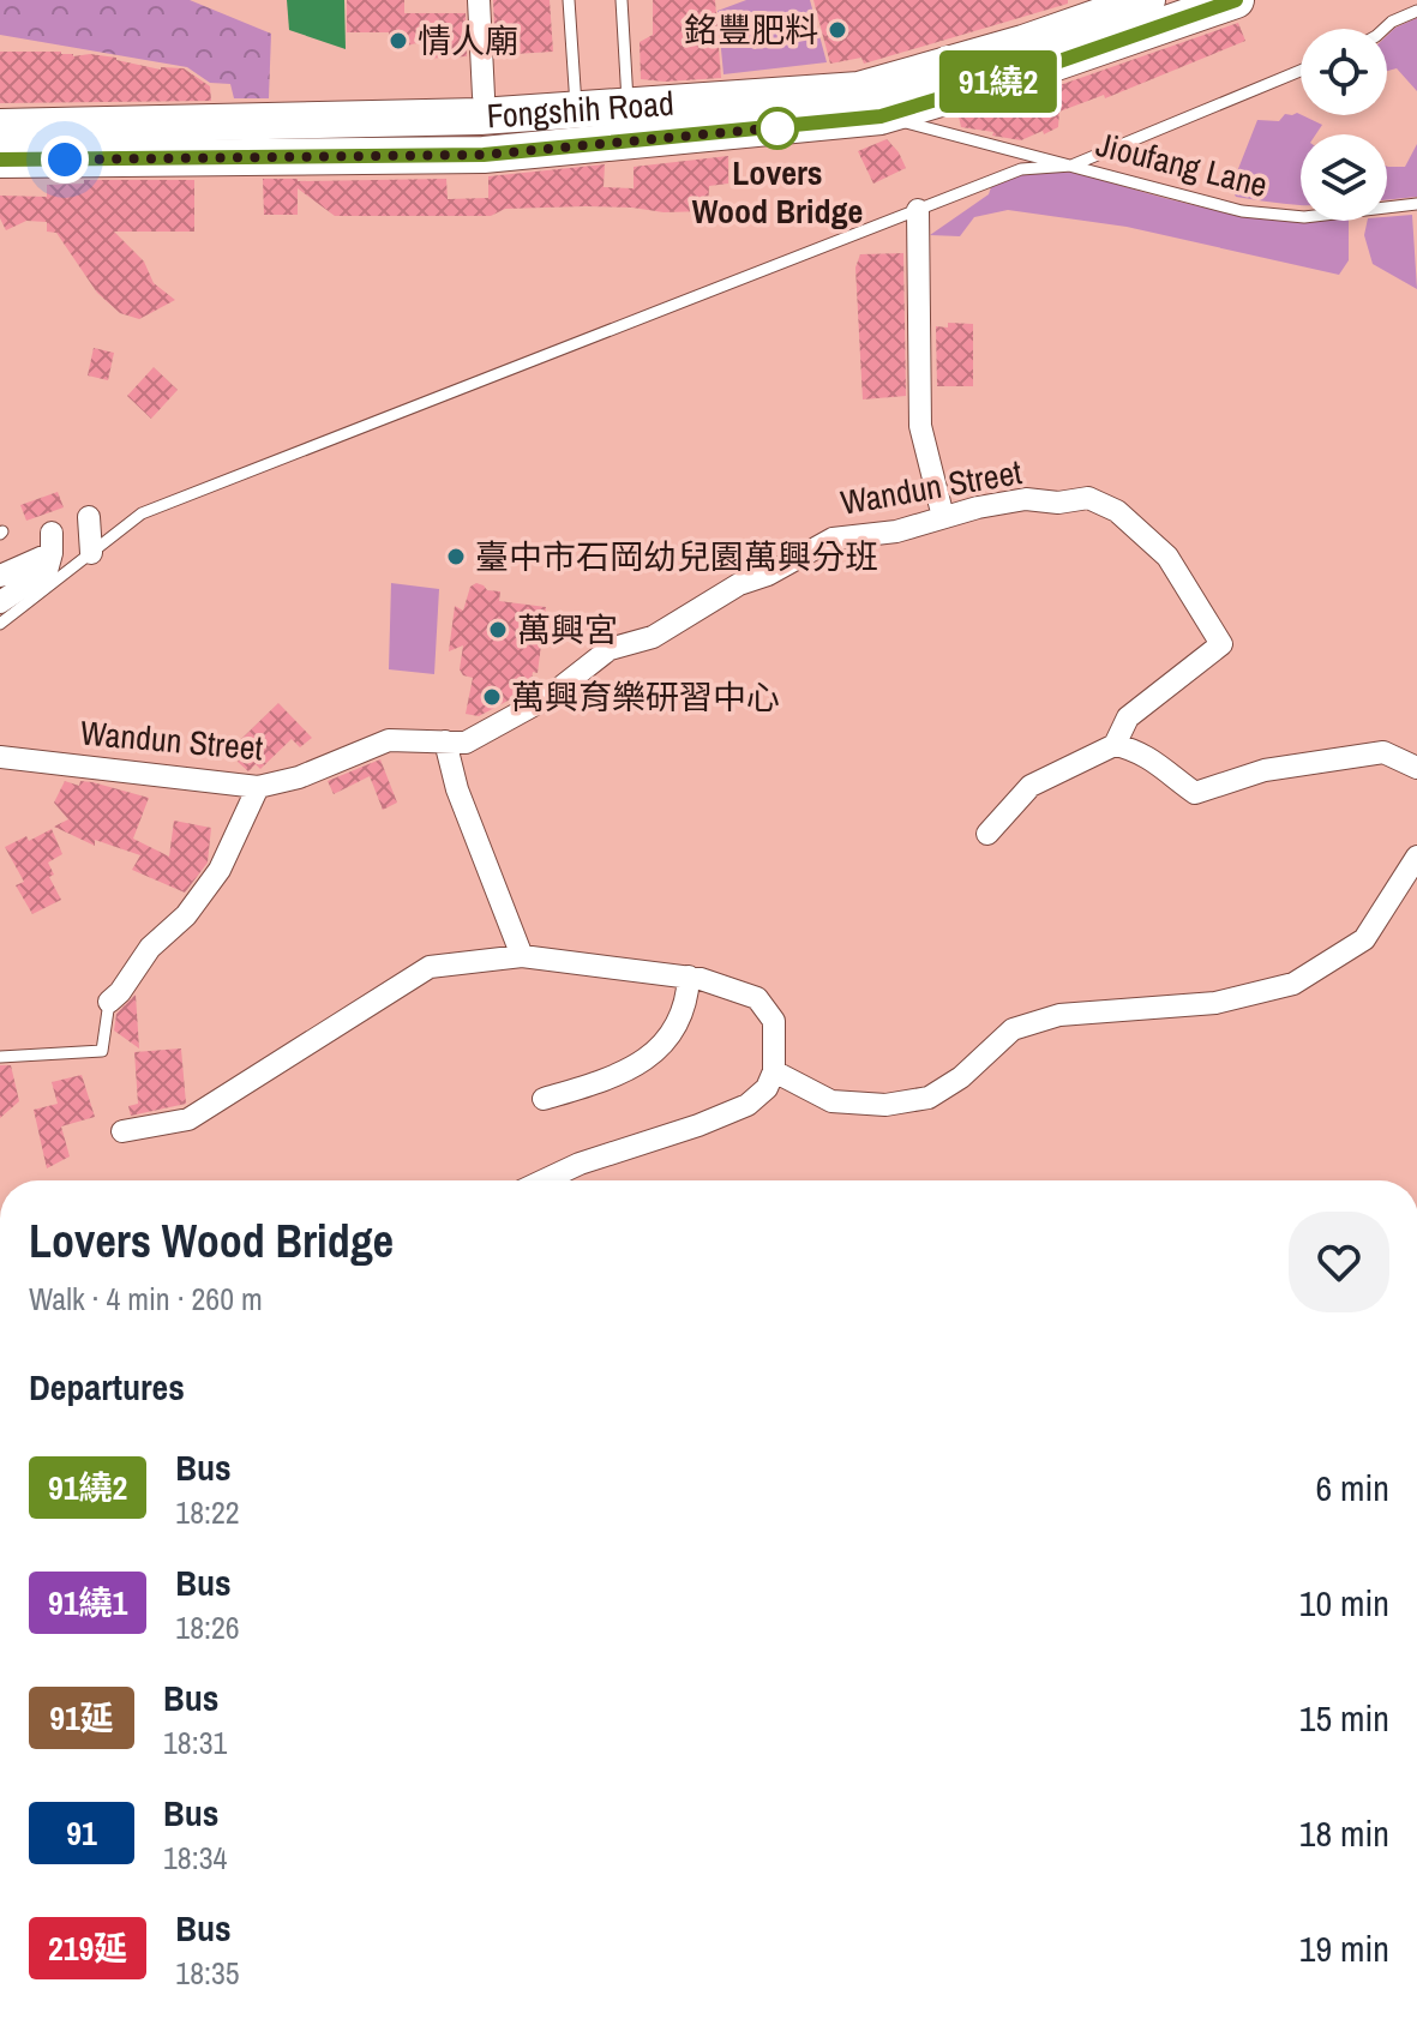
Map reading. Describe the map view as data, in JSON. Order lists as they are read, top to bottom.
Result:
{
  "streets": {
    "main road": ["Fongshih Road"],
    "street": ["Wandun Street"],
    "lane": ["Jioufang Lane"]
  },
  "crossings": [
    ["Fongshih Road", "Jioufang Lane"]
  ],
  "places": [
    "銘豐肥料",
    "情人廟",
    "Lovers Wood Bridge",
    "臺中市石岡幼兒園萬興分班",
    "萬興宮",
    "萬興育樂研習中心"
  ],
  "lines": ["bus line 91繞2"],
  "page": {
    "on_map": "91繞2",
    "heading": [
      ["Lovers Wood Bridge", "Walk · 4 min · 260 m"],
      "Departures"
    ],
    "list": [
      {
        "mark": "91繞2",
        "name": "Bus",
        "note": "18:22",
        "value": "6 min"
      },
      {
        "mark": "91繞1",
        "name": "Bus",
        "note": "18:26",
        "value": "10 min"
      },
      {
        "mark": "91延",
        "name": "Bus",
        "note": "18:31",
        "value": "15 min"
      },
      {
        "mark": "91",
        "name": "Bus",
        "note": "18:34",
        "value": "18 min"
      },
      {
        "mark": "219延",
        "name": "Bus",
        "note": "18:35",
        "value": "19 min"
      }
    ]
  }
}
